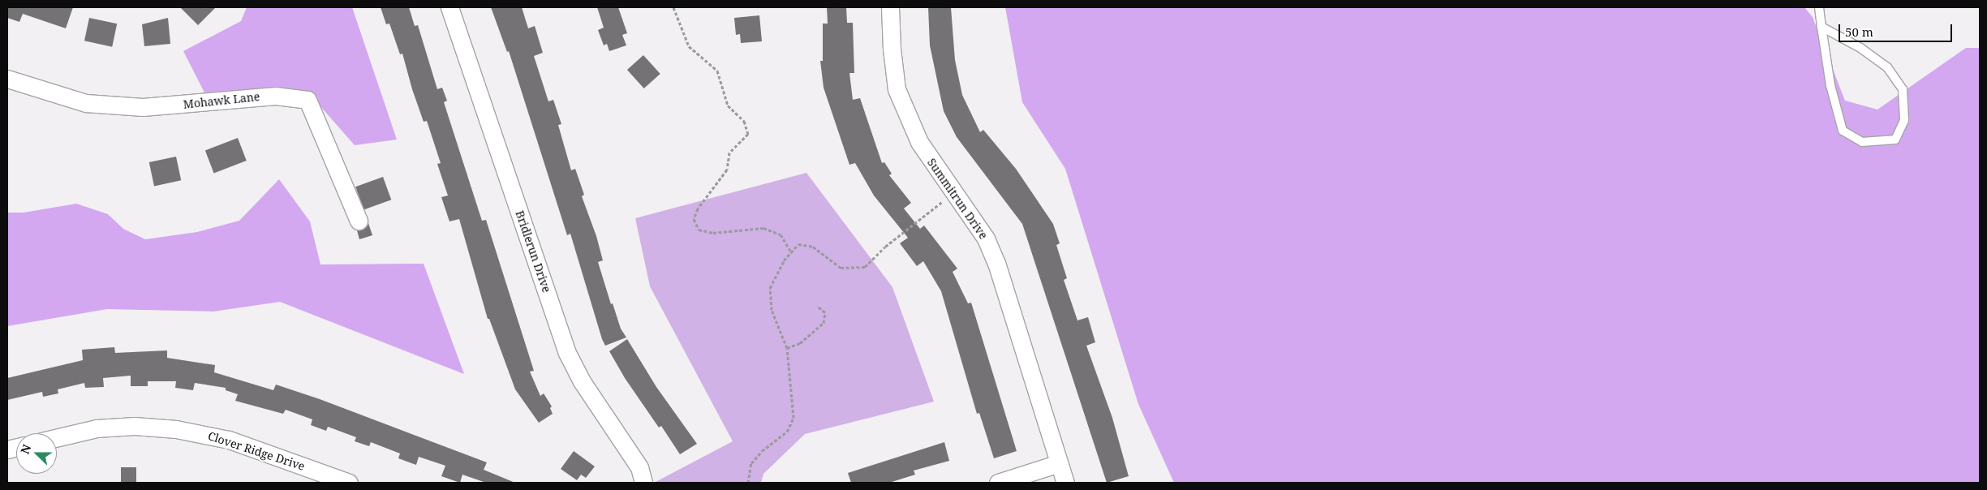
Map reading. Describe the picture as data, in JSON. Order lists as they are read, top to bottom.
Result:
{
  "streets": {
    "street": [
      "Mohawk Lane",
      "Summitrun Drive",
      "Bridlerun Drive",
      "Clover Ridge Drive"
    ]
  },
  "scale_bar": "50 m",
  "north": "left"
}
